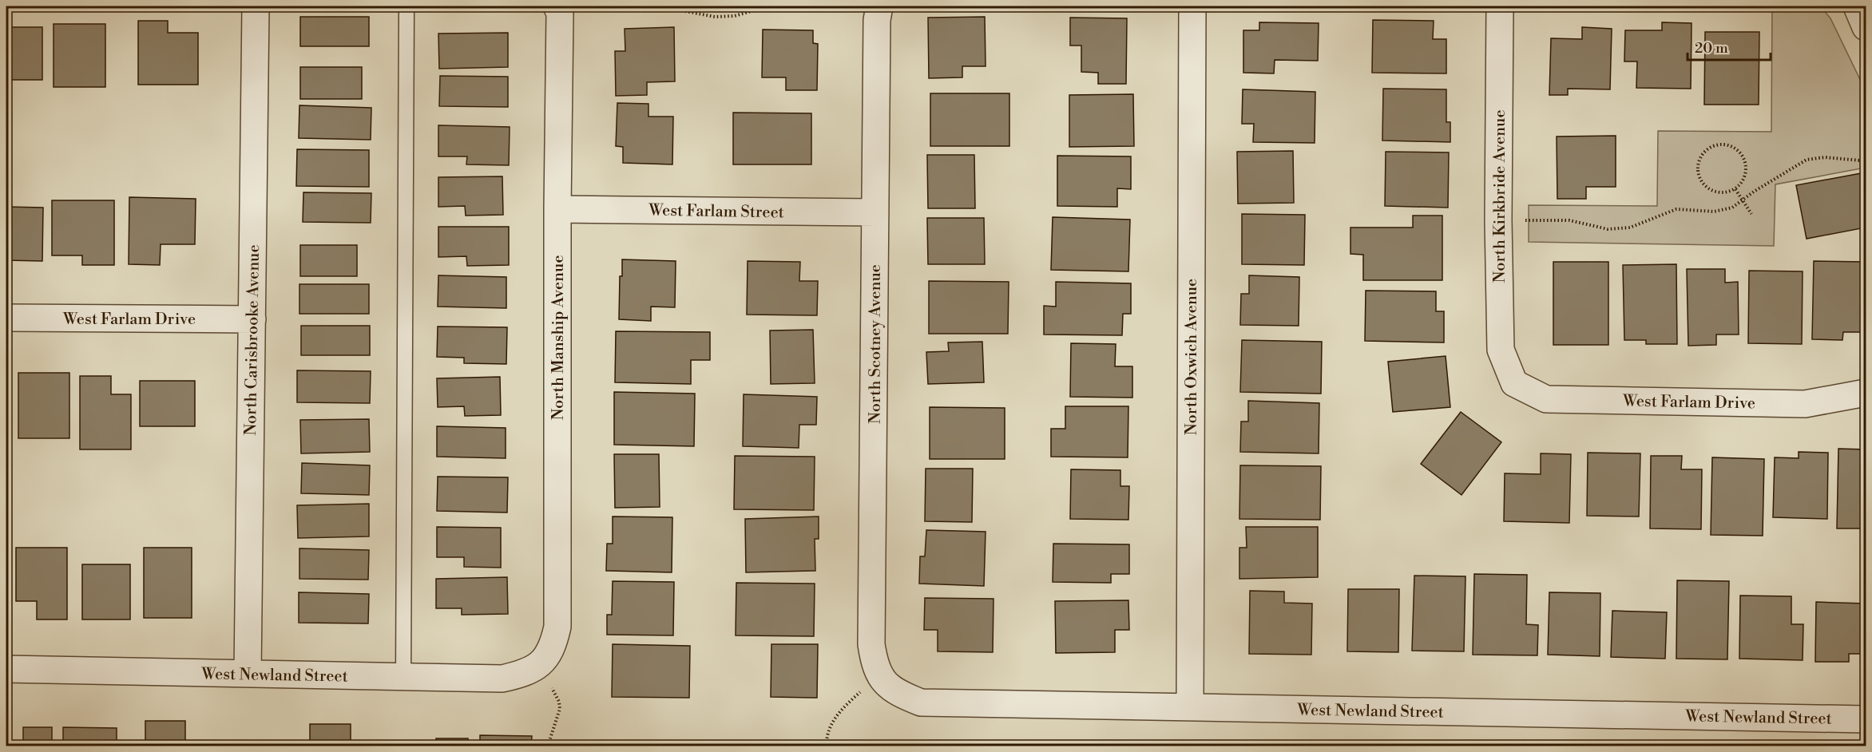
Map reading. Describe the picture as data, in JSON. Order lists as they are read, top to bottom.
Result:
{
  "streets": {
    "street": [
      "North Kirkbride Avenue",
      "West Farlam Street",
      "West Farlam Drive",
      "North Manship Avenue",
      "North Carisbrooke Avenue",
      "North Scotney Avenue",
      "North Oxwich Avenue",
      "West Newland Street"
    ]
  },
  "crossings": [
    ["North Kirkbride Avenue", "West Farlam Drive"],
    ["West Farlam Street", "North Manship Avenue"],
    ["West Farlam Street", "North Scotney Avenue"],
    ["West Farlam Drive", "North Carisbrooke Avenue"],
    ["North Manship Avenue", "West Newland Street"],
    ["North Carisbrooke Avenue", "West Newland Street"],
    ["North Scotney Avenue", "West Newland Street"],
    ["North Oxwich Avenue", "West Newland Street"]
  ],
  "scale_bar": "20 m"
}
